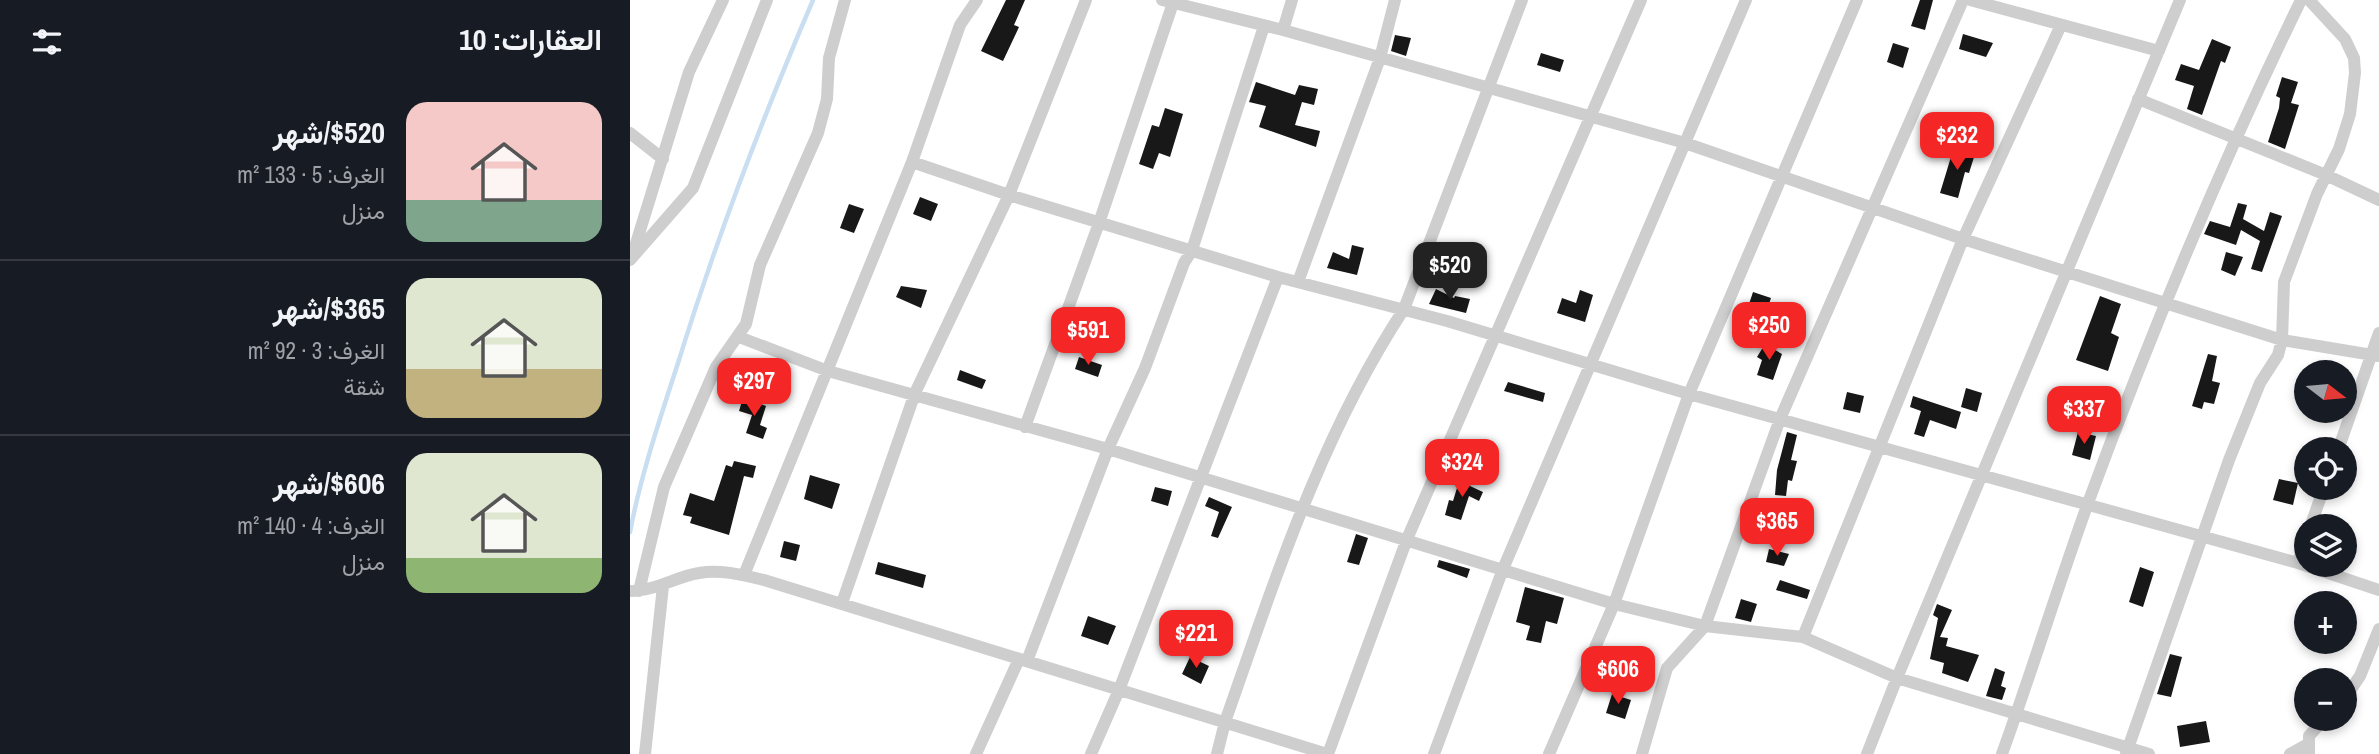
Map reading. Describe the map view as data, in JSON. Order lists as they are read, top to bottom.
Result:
{
  "north": "right",
  "page": {
    "heading": "العقارات: 10",
    "list": [
      {
        "name": "$520/شهر",
        "note": "الغرف: 5 · 133 m² · منزل"
      },
      {
        "name": "$365/شهر",
        "note": "الغرف: 3 · 92 m² · شقة"
      },
      {
        "name": "$606/شهر",
        "note": "الغرف: 4 · 140 m² · منزل"
      }
    ],
    "price": [
      "$232",
      "$520",
      "$250",
      "$591",
      "$297",
      "$337",
      "$324",
      "$365",
      "$221",
      "$606"
    ],
    "map_buttons": ["+", "−"]
  }
}
